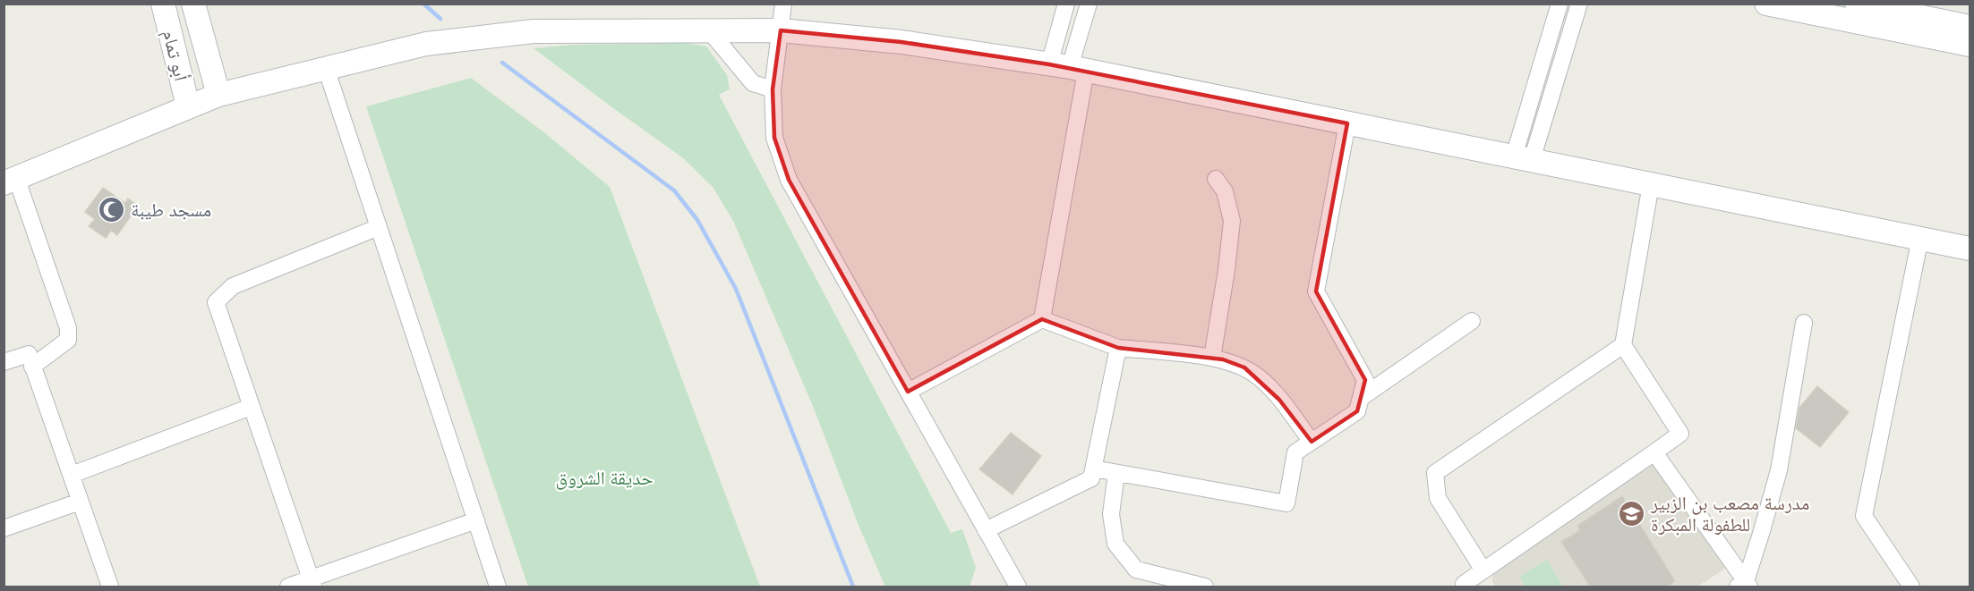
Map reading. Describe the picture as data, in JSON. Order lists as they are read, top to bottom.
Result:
{
  "streets": {
    "street": ["أبو تمام"]
  },
  "parks": ["حديقة الشروق"],
  "places": {
    "mosque": ["مسجد طيبة"],
    "school or university": ["مدرسة مصعب بن الزبير للطفولة المبكرة"]
  }
}
